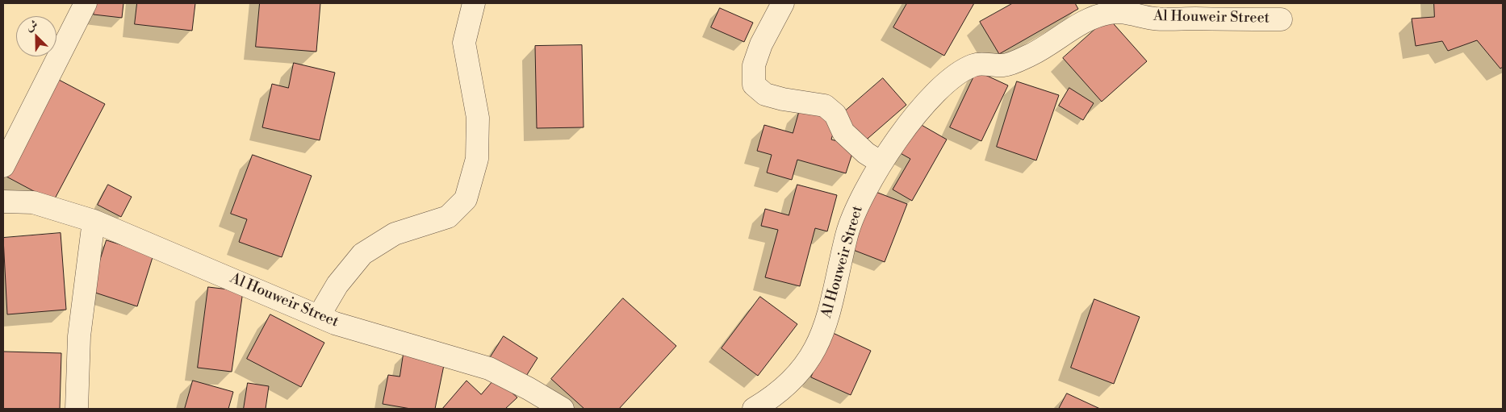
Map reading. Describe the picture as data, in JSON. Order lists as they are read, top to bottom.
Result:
{
  "streets": {
    "street": ["Al Houweir Street"]
  },
  "north": "top left"
}
